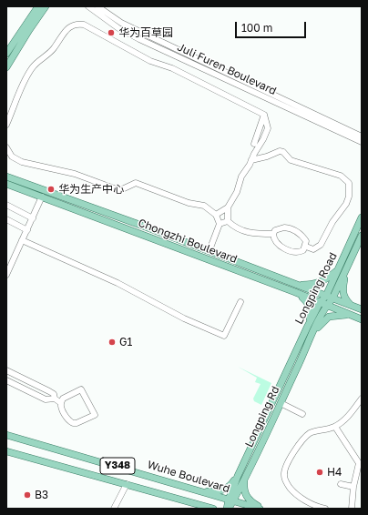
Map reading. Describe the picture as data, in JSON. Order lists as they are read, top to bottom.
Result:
{
  "streets": {
    "main road": [
      "Chongzhi Boulevard",
      "Longping Road",
      "Longping Rd",
      "Y348",
      "Wuhe Boulevard"
    ],
    "street": ["Juli Furen Boulevard"]
  },
  "crossings": [
    ["Chongzhi Boulevard", "Longping Road"],
    ["Longping Road", "Longping Rd"]
  ],
  "places": [
    "华为百草园",
    "华为生产中心",
    "G1",
    "H4",
    "B3"
  ],
  "scale_bar": "100 m"
}
